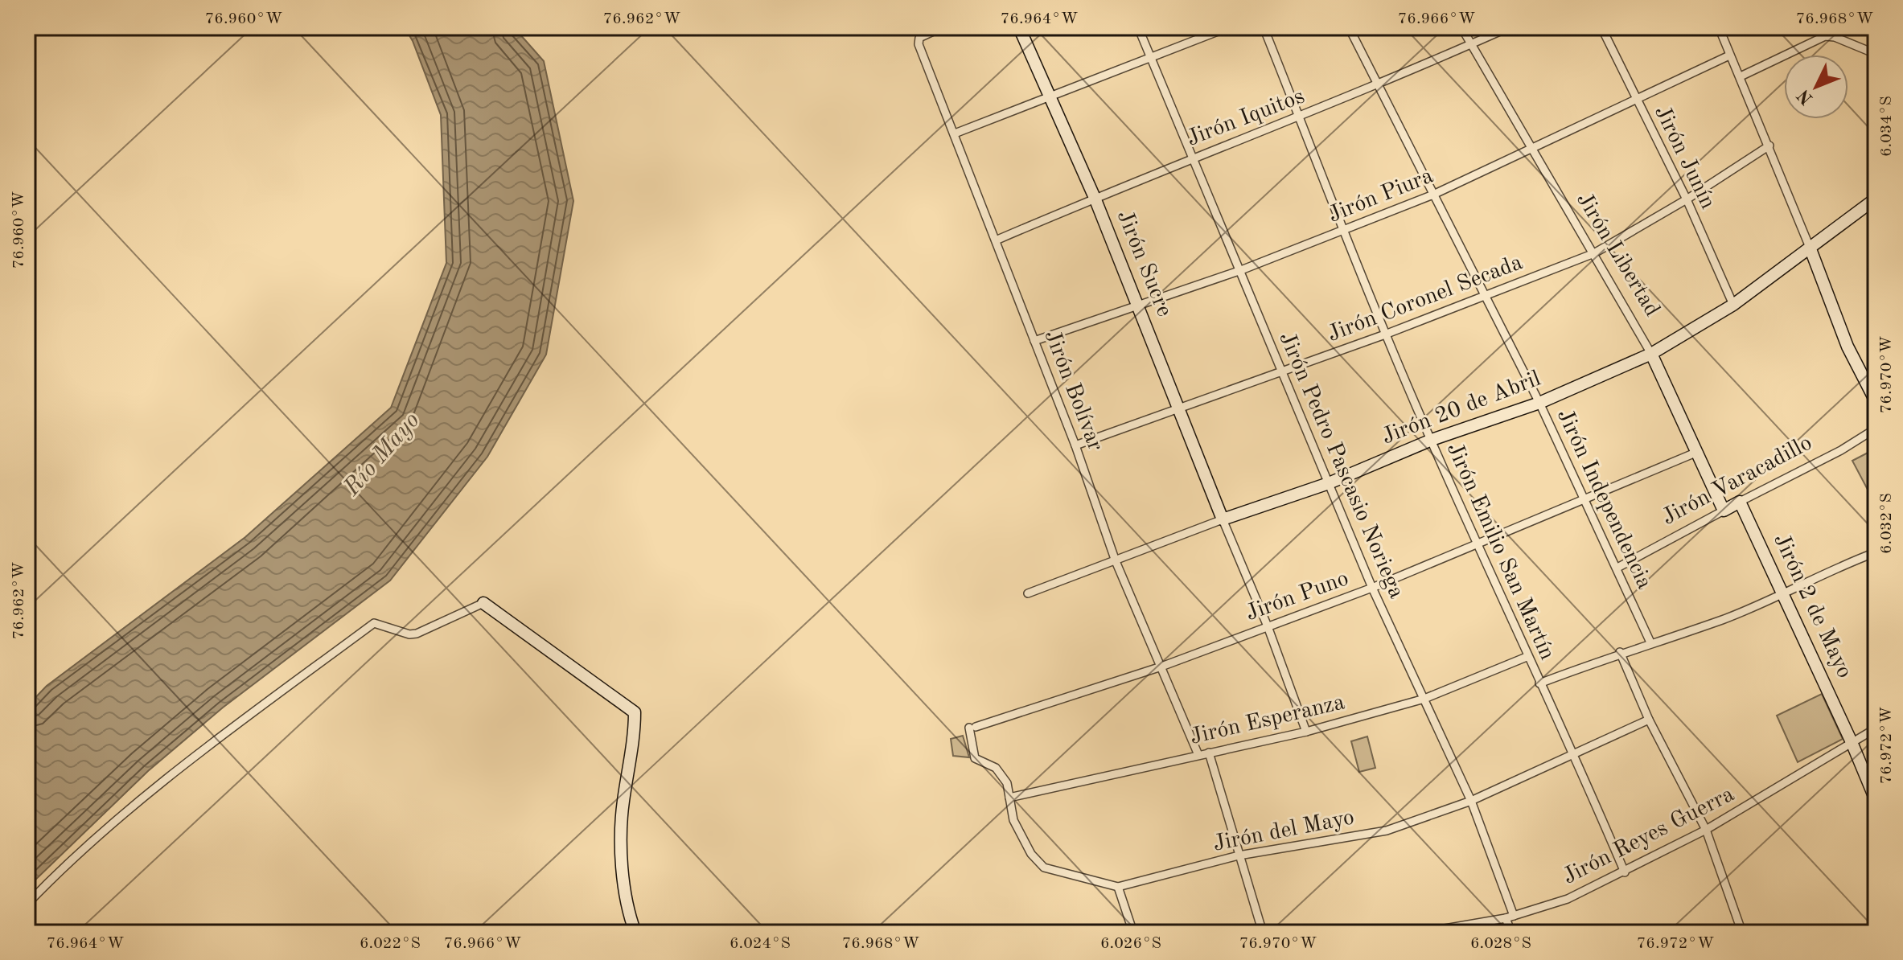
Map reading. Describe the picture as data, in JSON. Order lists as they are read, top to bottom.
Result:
{
  "streets": {
    "street": [
      "Jirón Iquitos",
      "Jirón Junín",
      "Jirón Piura",
      "Jirón Libertad",
      "Jirón Sucre",
      "Jirón Coronel Secada",
      "Jirón Bolívar",
      "Jirón 20 de Abril",
      "Jirón Pedro Pascasio Noriega",
      "Jirón Varacadillo",
      "Jirón Independencia",
      "Jirón Emilio San Martín",
      "Jirón Puno",
      "Jirón 2 de Mayo",
      "Jirón Esperanza",
      "Jirón del Mayo",
      "Jirón Reyes Guerra"
    ]
  },
  "crossings": [
    ["Jirón Iquitos", "Jirón Libertad"],
    ["Jirón Iquitos", "Jirón Sucre"],
    ["Jirón Iquitos", "Jirón Bolívar"],
    ["Jirón Iquitos", "Jirón Pedro Pascasio Noriega"],
    ["Jirón Iquitos", "Jirón Independencia"],
    ["Jirón Iquitos", "Jirón Emilio San Martín"],
    ["Jirón Junín", "Jirón Piura"],
    ["Jirón Junín", "Jirón Coronel Secada"],
    ["Jirón Junín", "Jirón 20 de Abril"],
    ["Jirón Piura", "Jirón Libertad"],
    ["Jirón Piura", "Jirón Sucre"],
    ["Jirón Piura", "Jirón Bolívar"],
    ["Jirón Piura", "Jirón Pedro Pascasio Noriega"],
    ["Jirón Piura", "Jirón Independencia"],
    ["Jirón Piura", "Jirón Emilio San Martín"],
    ["Jirón Libertad", "Jirón Coronel Secada"],
    ["Jirón Libertad", "Jirón 20 de Abril"],
    ["Jirón Libertad", "Jirón Varacadillo"],
    ["Jirón Libertad", "Jirón Puno"],
    ["Jirón Sucre", "Jirón Coronel Secada"],
    ["Jirón Sucre", "Jirón 20 de Abril"],
    ["Jirón Coronel Secada", "Jirón Bolívar"],
    ["Jirón Coronel Secada", "Jirón Pedro Pascasio Noriega"],
    ["Jirón Coronel Secada", "Jirón Independencia"],
    ["Jirón Coronel Secada", "Jirón Emilio San Martín"],
    ["Jirón Bolívar", "Jirón 20 de Abril"],
    ["Jirón Bolívar", "Jirón Puno"],
    ["Jirón Bolívar", "Jirón Esperanza"],
    ["Jirón 20 de Abril", "Jirón Pedro Pascasio Noriega"],
    ["Jirón 20 de Abril", "Jirón Independencia"],
    ["Jirón 20 de Abril", "Jirón Emilio San Martín"],
    ["Jirón Pedro Pascasio Noriega", "Jirón Puno"],
    ["Jirón Pedro Pascasio Noriega", "Jirón Esperanza"],
    ["Jirón Pedro Pascasio Noriega", "Jirón del Mayo"],
    ["Jirón Pedro Pascasio Noriega", "Jirón Reyes Guerra"],
    ["Jirón Varacadillo", "Jirón Independencia"],
    ["Jirón Varacadillo", "Jirón 2 de Mayo"],
    ["Jirón Independencia", "Jirón Puno"],
    ["Jirón Emilio San Martín", "Jirón Puno"],
    ["Jirón Emilio San Martín", "Jirón Esperanza"],
    ["Jirón Emilio San Martín", "Jirón del Mayo"],
    ["Jirón Emilio San Martín", "Jirón Reyes Guerra"],
    ["Jirón Puno", "Jirón del Mayo"],
    ["Jirón 2 de Mayo", "Jirón Reyes Guerra"],
    ["Jirón Esperanza", "Jirón del Mayo"]
  ],
  "water": ["Río Mayo"],
  "north": "bottom left",
  "coordinates": [
    "76.960°W",
    "76.962°W",
    "76.964°W",
    "76.966°W",
    "76.968°W",
    "6.034°S",
    "76.970°W",
    "6.032°S",
    "76.972°W",
    "6.022°S",
    "6.024°S",
    "6.026°S",
    "6.028°S"
  ]
}
